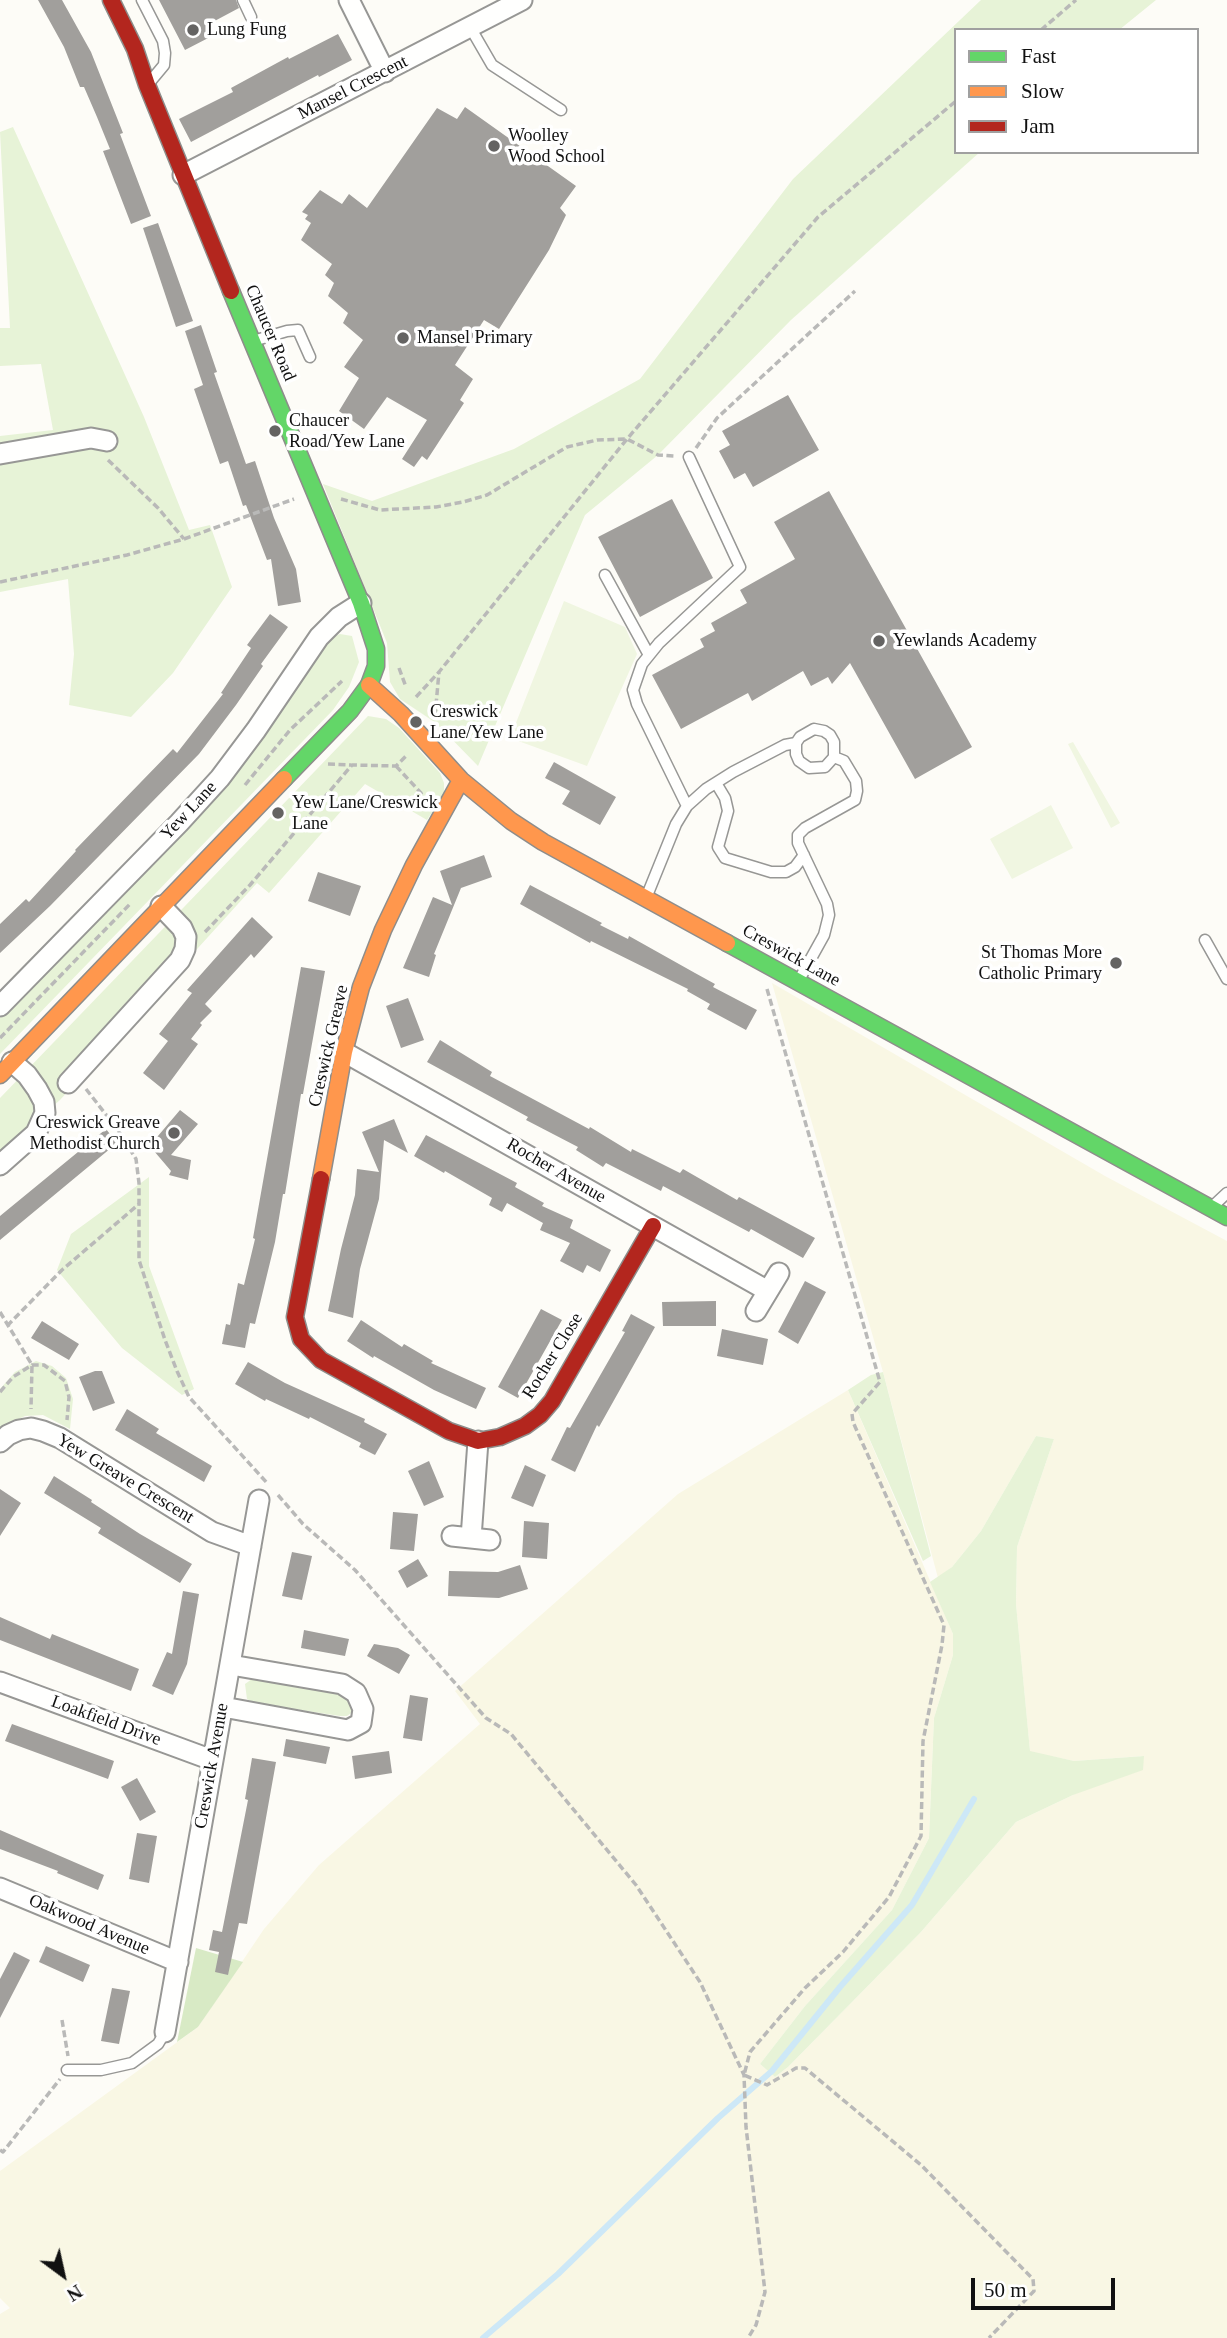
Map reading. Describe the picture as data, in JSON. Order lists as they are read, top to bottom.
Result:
{
  "streets": {
    "street": [
      "Mansel Crescent",
      "Chaucer Road",
      "Yew Lane",
      "Creswick Lane",
      "Creswick Greave",
      "Rocher Avenue",
      "Rocher Close",
      "Yew Greave Crescent",
      "Loakfield Drive",
      "Creswick Avenue",
      "Oakwood Avenue"
    ]
  },
  "crossings": [
    ["Mansel Crescent", "Chaucer Road"],
    ["Chaucer Road", "Yew Lane"],
    ["Chaucer Road", "Creswick Lane"],
    ["Creswick Lane", "Creswick Greave"],
    ["Creswick Greave", "Rocher Avenue"],
    ["Creswick Greave", "Rocher Close"],
    ["Rocher Avenue", "Rocher Close"],
    ["Yew Greave Crescent", "Creswick Avenue"],
    ["Loakfield Drive", "Creswick Avenue"],
    ["Creswick Avenue", "Oakwood Avenue"]
  ],
  "places": [
    "Lung Fung",
    "Woolley Wood School",
    "Mansel Primary",
    "Chaucer Road/Yew Lane",
    "Yewlands Academy",
    "Creswick Lane/Yew Lane",
    "Yew Lane/Creswick Lane",
    "St Thomas More Catholic Primary",
    "Creswick Greave Methodist Church"
  ],
  "legend": ["Fast", "Slow", "Jam"],
  "scale_bar": "50 m",
  "north": "bottom right"
}
